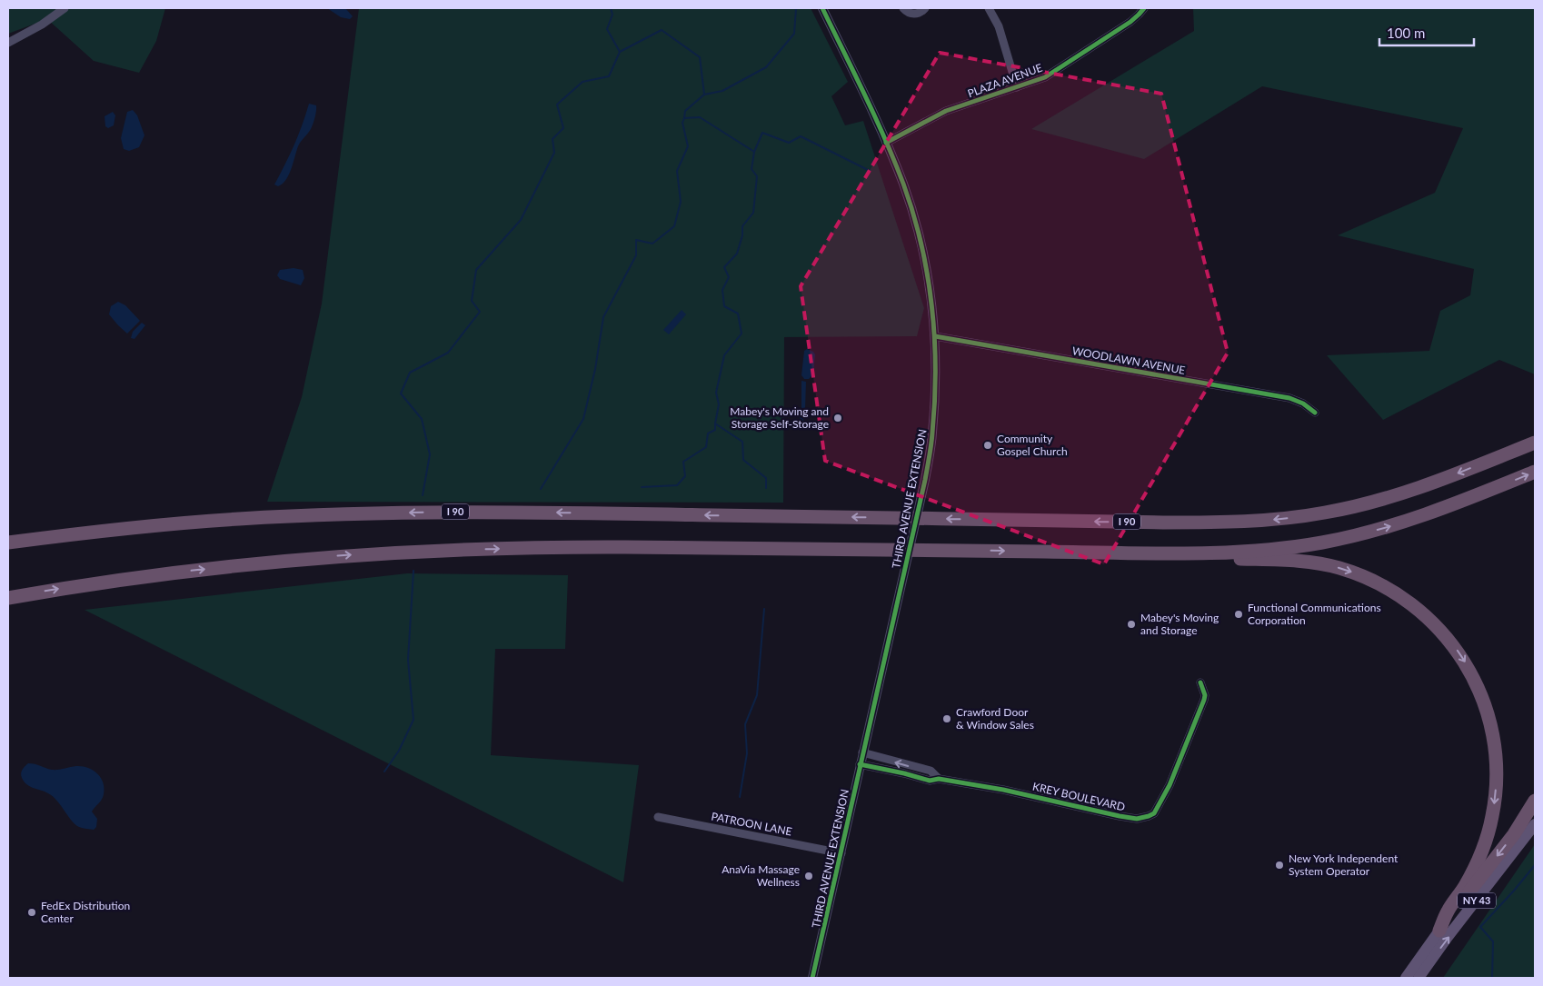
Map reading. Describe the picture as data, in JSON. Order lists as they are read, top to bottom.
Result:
{
  "streets": {
    "highway": ["I 90"],
    "main road": ["NY 43"],
    "street": [
      "PLAZA AVENUE",
      "WOODLAWN AVENUE",
      "THIRD AVENUE EXTENSION",
      "KREY BOULEVARD",
      "PATROON LANE"
    ]
  },
  "crossings": [
    ["PLAZA AVENUE", "THIRD AVENUE EXTENSION"],
    ["WOODLAWN AVENUE", "THIRD AVENUE EXTENSION"],
    ["THIRD AVENUE EXTENSION", "KREY BOULEVARD"],
    ["THIRD AVENUE EXTENSION", "PATROON LANE"]
  ],
  "places": [
    "Mabey's Moving and Storage Self-Storage",
    "Community Gospel Church",
    "Functional Communications Corporation",
    "Mabey's Moving and Storage",
    "Crawford Door & Window Sales",
    "New York Independent System Operator",
    "AnaVia Massage Wellness",
    "FedEx Distribution Center"
  ],
  "scale_bar": "100 m"
}
